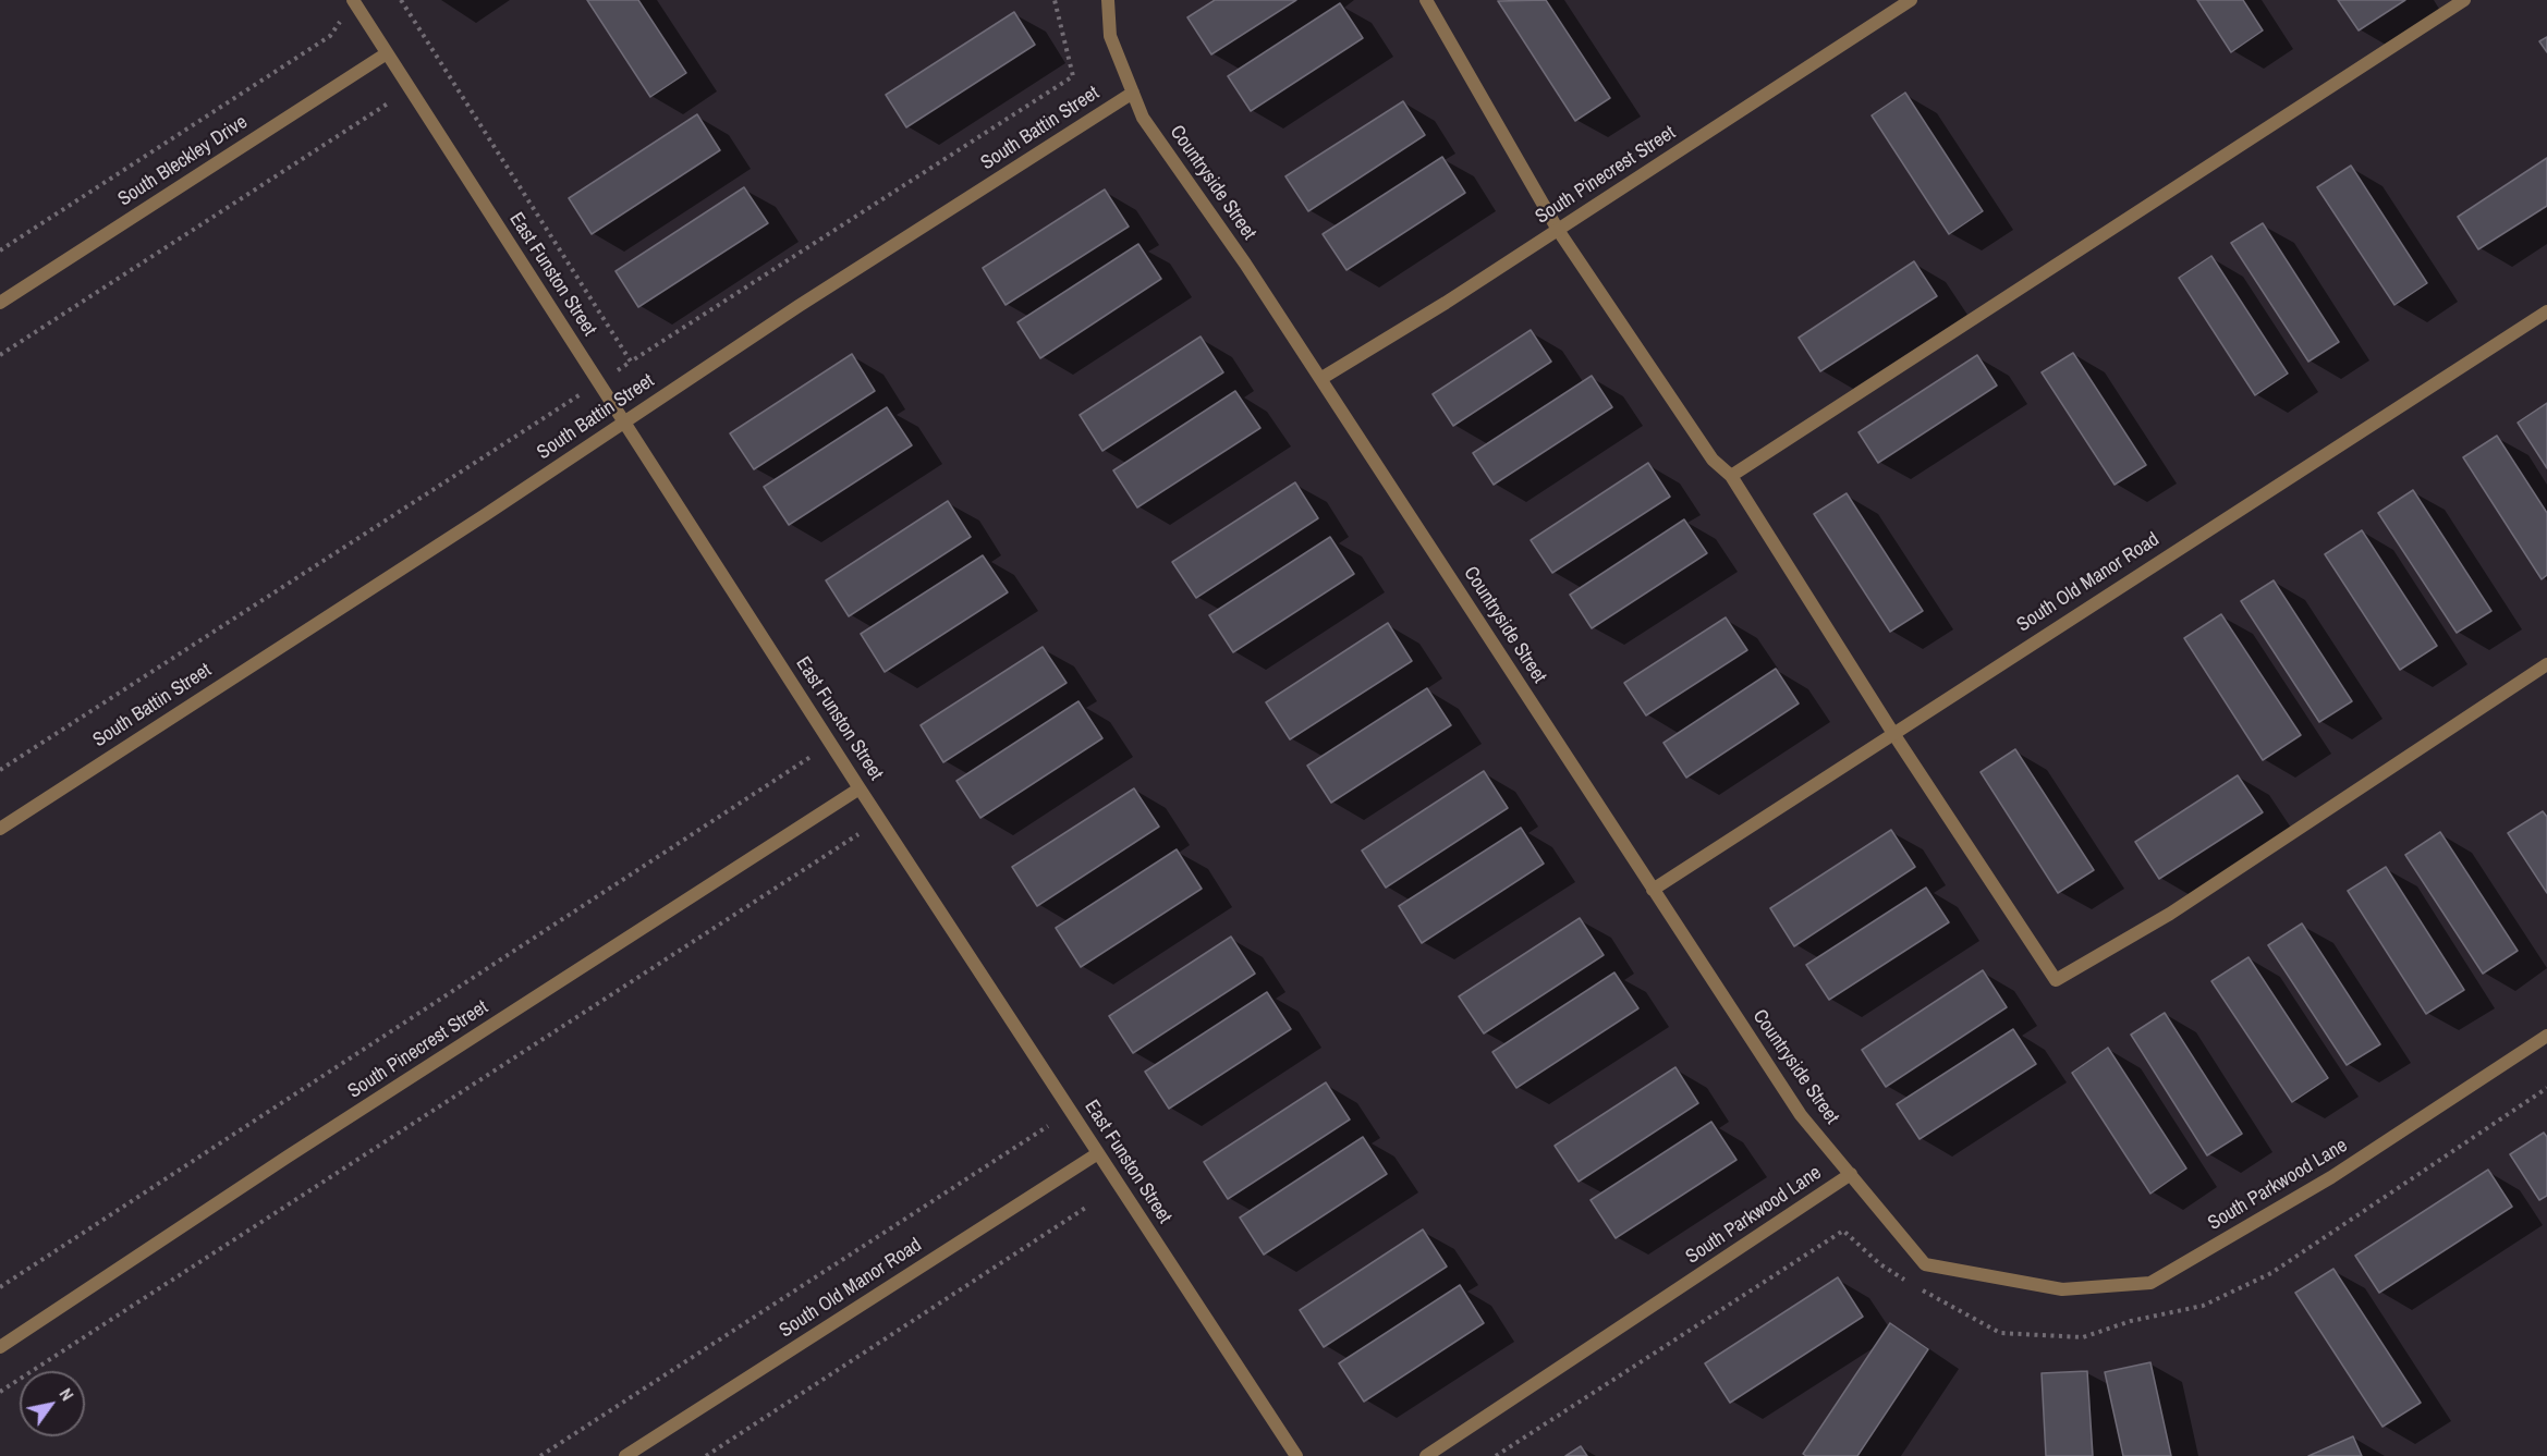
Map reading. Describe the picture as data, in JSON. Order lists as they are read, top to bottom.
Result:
{
  "streets": {
    "street": [
      "South Battin Street",
      "South Bleckley Drive",
      "South Pinecrest Street",
      "Countryside Street",
      "East Funston Street",
      "South Old Manor Road",
      "South Parkwood Lane"
    ]
  },
  "crossings": [
    ["South Battin Street", "Countryside Street"],
    ["South Battin Street", "East Funston Street"],
    ["South Bleckley Drive", "East Funston Street"],
    ["South Pinecrest Street", "Countryside Street"],
    ["South Pinecrest Street", "East Funston Street"],
    ["Countryside Street", "South Old Manor Road"],
    ["Countryside Street", "South Parkwood Lane"],
    ["East Funston Street", "South Old Manor Road"]
  ],
  "north": "top right"
}
